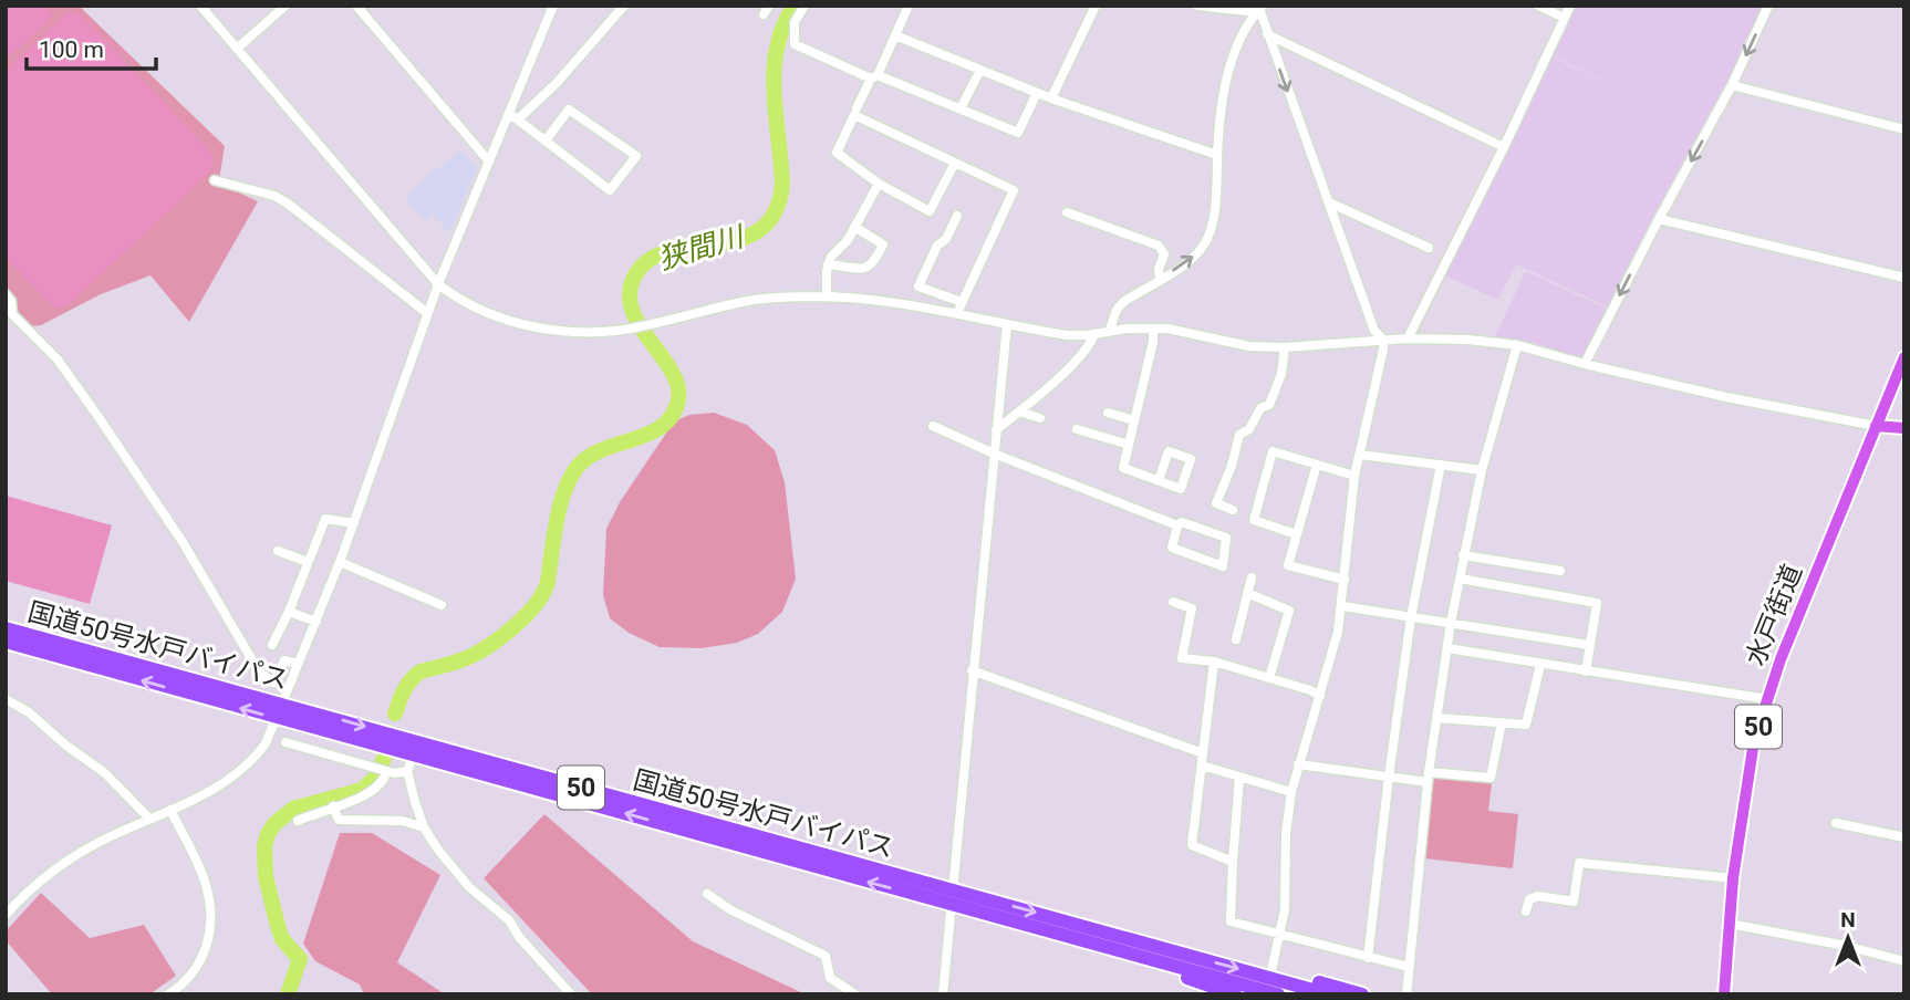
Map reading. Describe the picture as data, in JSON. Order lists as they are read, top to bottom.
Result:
{
  "streets": {
    "highway": ["国道50号水戸バイパス", "50"],
    "main road": ["水戸街道"]
  },
  "water": ["狭間川"],
  "scale_bar": "100 m",
  "north": "top"
}
